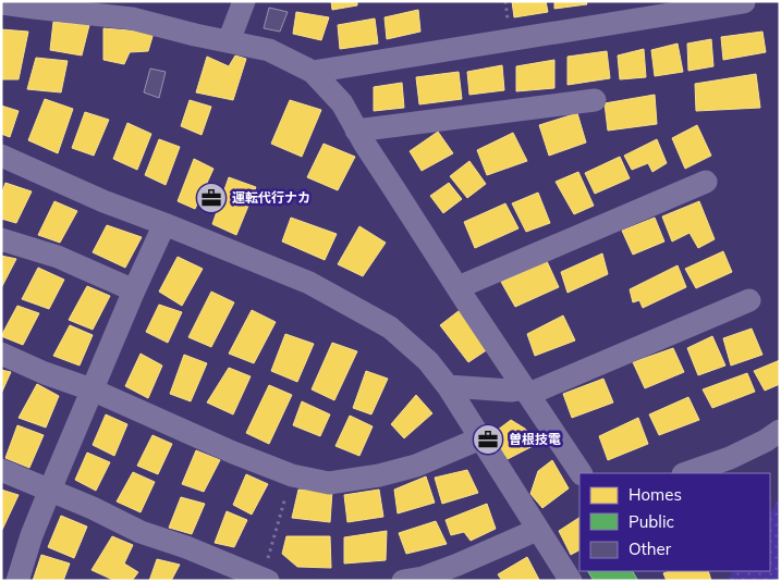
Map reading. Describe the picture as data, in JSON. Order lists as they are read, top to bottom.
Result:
{
  "places": {
    "office": ["運転代行ナカ", "曽根技電"]
  },
  "legend": ["Homes", "Public", "Other"]
}
